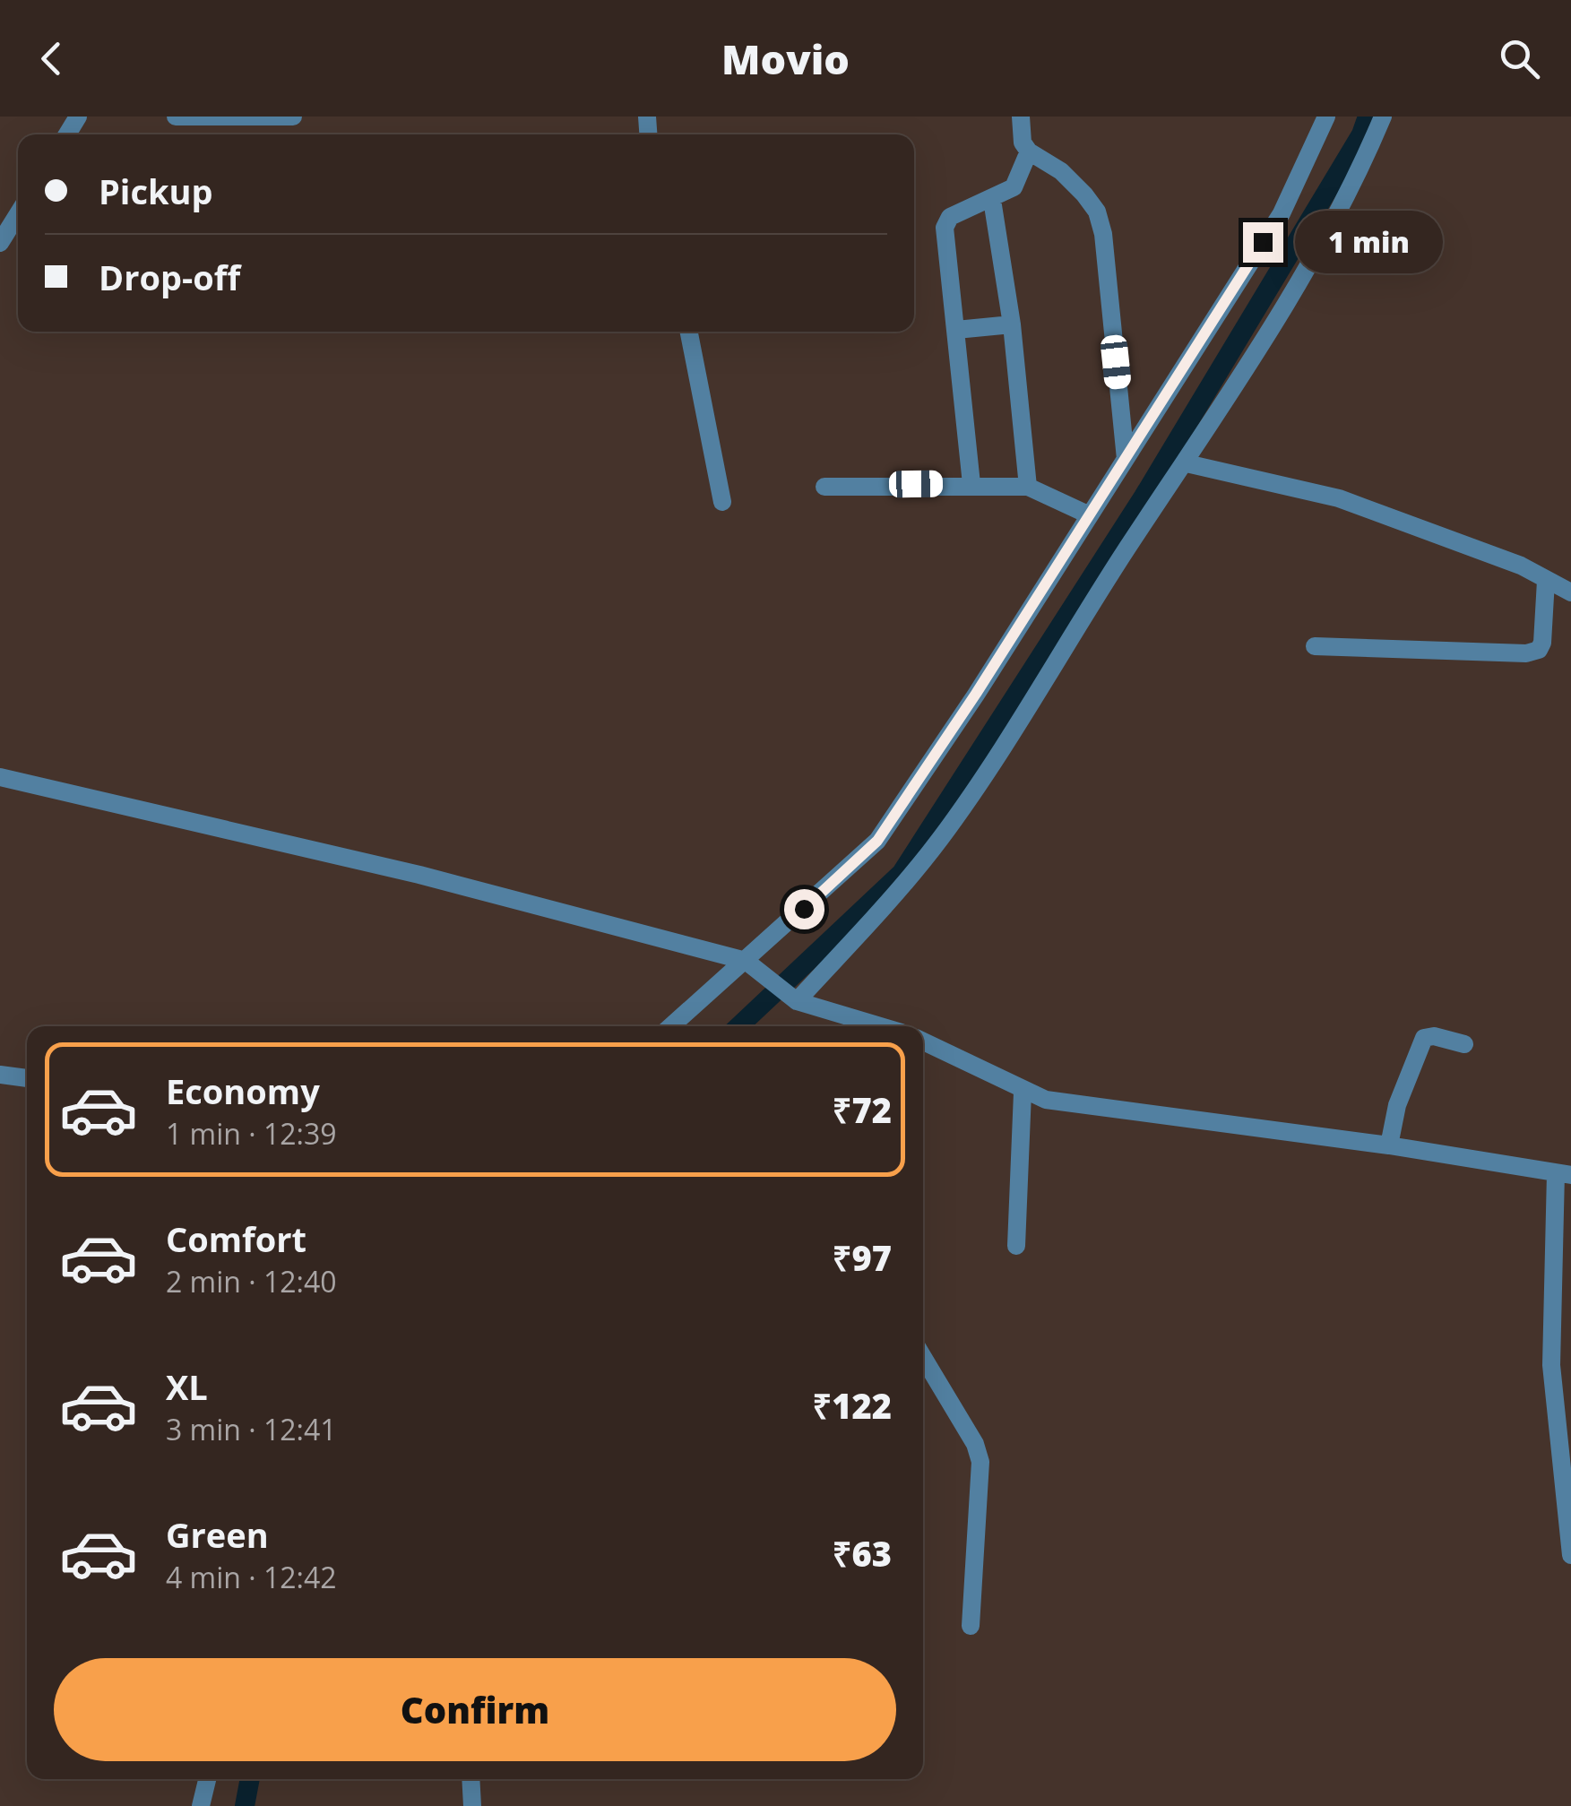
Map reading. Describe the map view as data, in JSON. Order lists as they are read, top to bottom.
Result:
{
  "page": {
    "header": "Movio",
    "banner": ["Pickup", "Drop-off"],
    "bubble": "1 min",
    "list": [
      {
        "name": "Economy",
        "note": "1 min · 12:39",
        "value": "₹72"
      },
      {
        "name": "Comfort",
        "note": "2 min · 12:40",
        "value": "₹97"
      },
      {
        "name": "XL",
        "note": "3 min · 12:41",
        "value": "₹122"
      },
      {
        "name": "Green",
        "note": "4 min · 12:42",
        "value": "₹63"
      }
    ],
    "buttons": "Confirm"
  }
}
